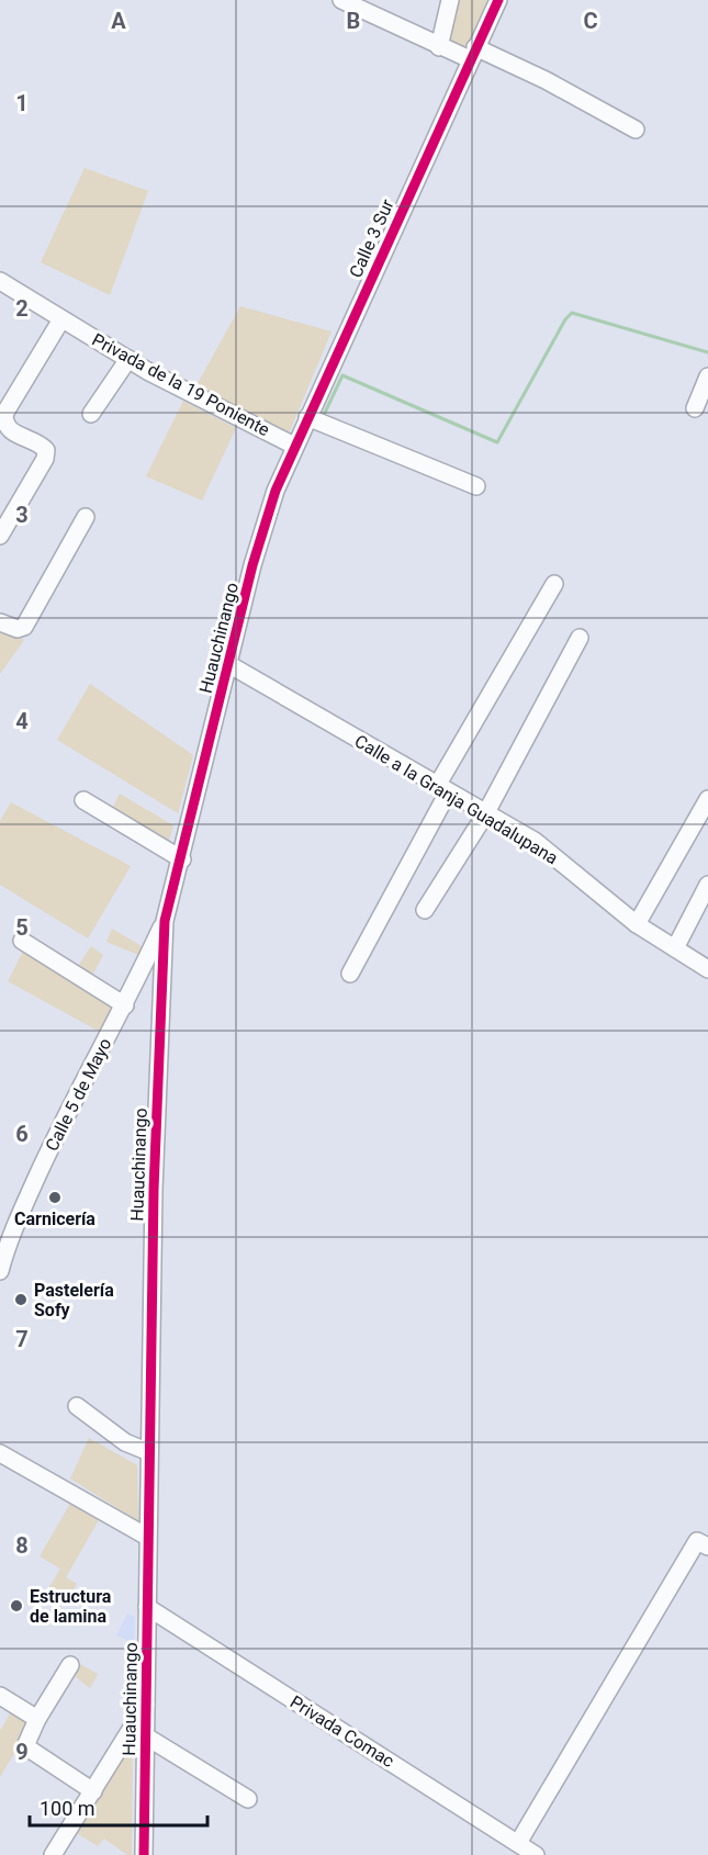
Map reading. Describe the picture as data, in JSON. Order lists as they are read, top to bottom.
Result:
{
  "streets": {
    "street": [
      "Calle 3 Sur",
      "Privada de la 19 Poniente",
      "Huauchinango",
      "Calle a la Granja Guadalupana",
      "Calle 5 de Mayo",
      "Privada Comac"
    ]
  },
  "crossings": [
    ["Calle 3 Sur", "Privada de la 19 Poniente"],
    ["Calle 3 Sur", "Huauchinango"],
    ["Huauchinango", "Calle a la Granja Guadalupana"],
    ["Huauchinango", "Calle 5 de Mayo"],
    ["Huauchinango", "Privada Comac"]
  ],
  "places": ["Carnicería", "Pastelería Sofy", "Estructura de lamina"],
  "scale_bar": "100 m",
  "grid": {
    "columns": ["A", "B", "C"],
    "rows": [
      "1",
      "2",
      "3",
      "4",
      "5",
      "6",
      "7",
      "8",
      "9"
    ]
  }
}
